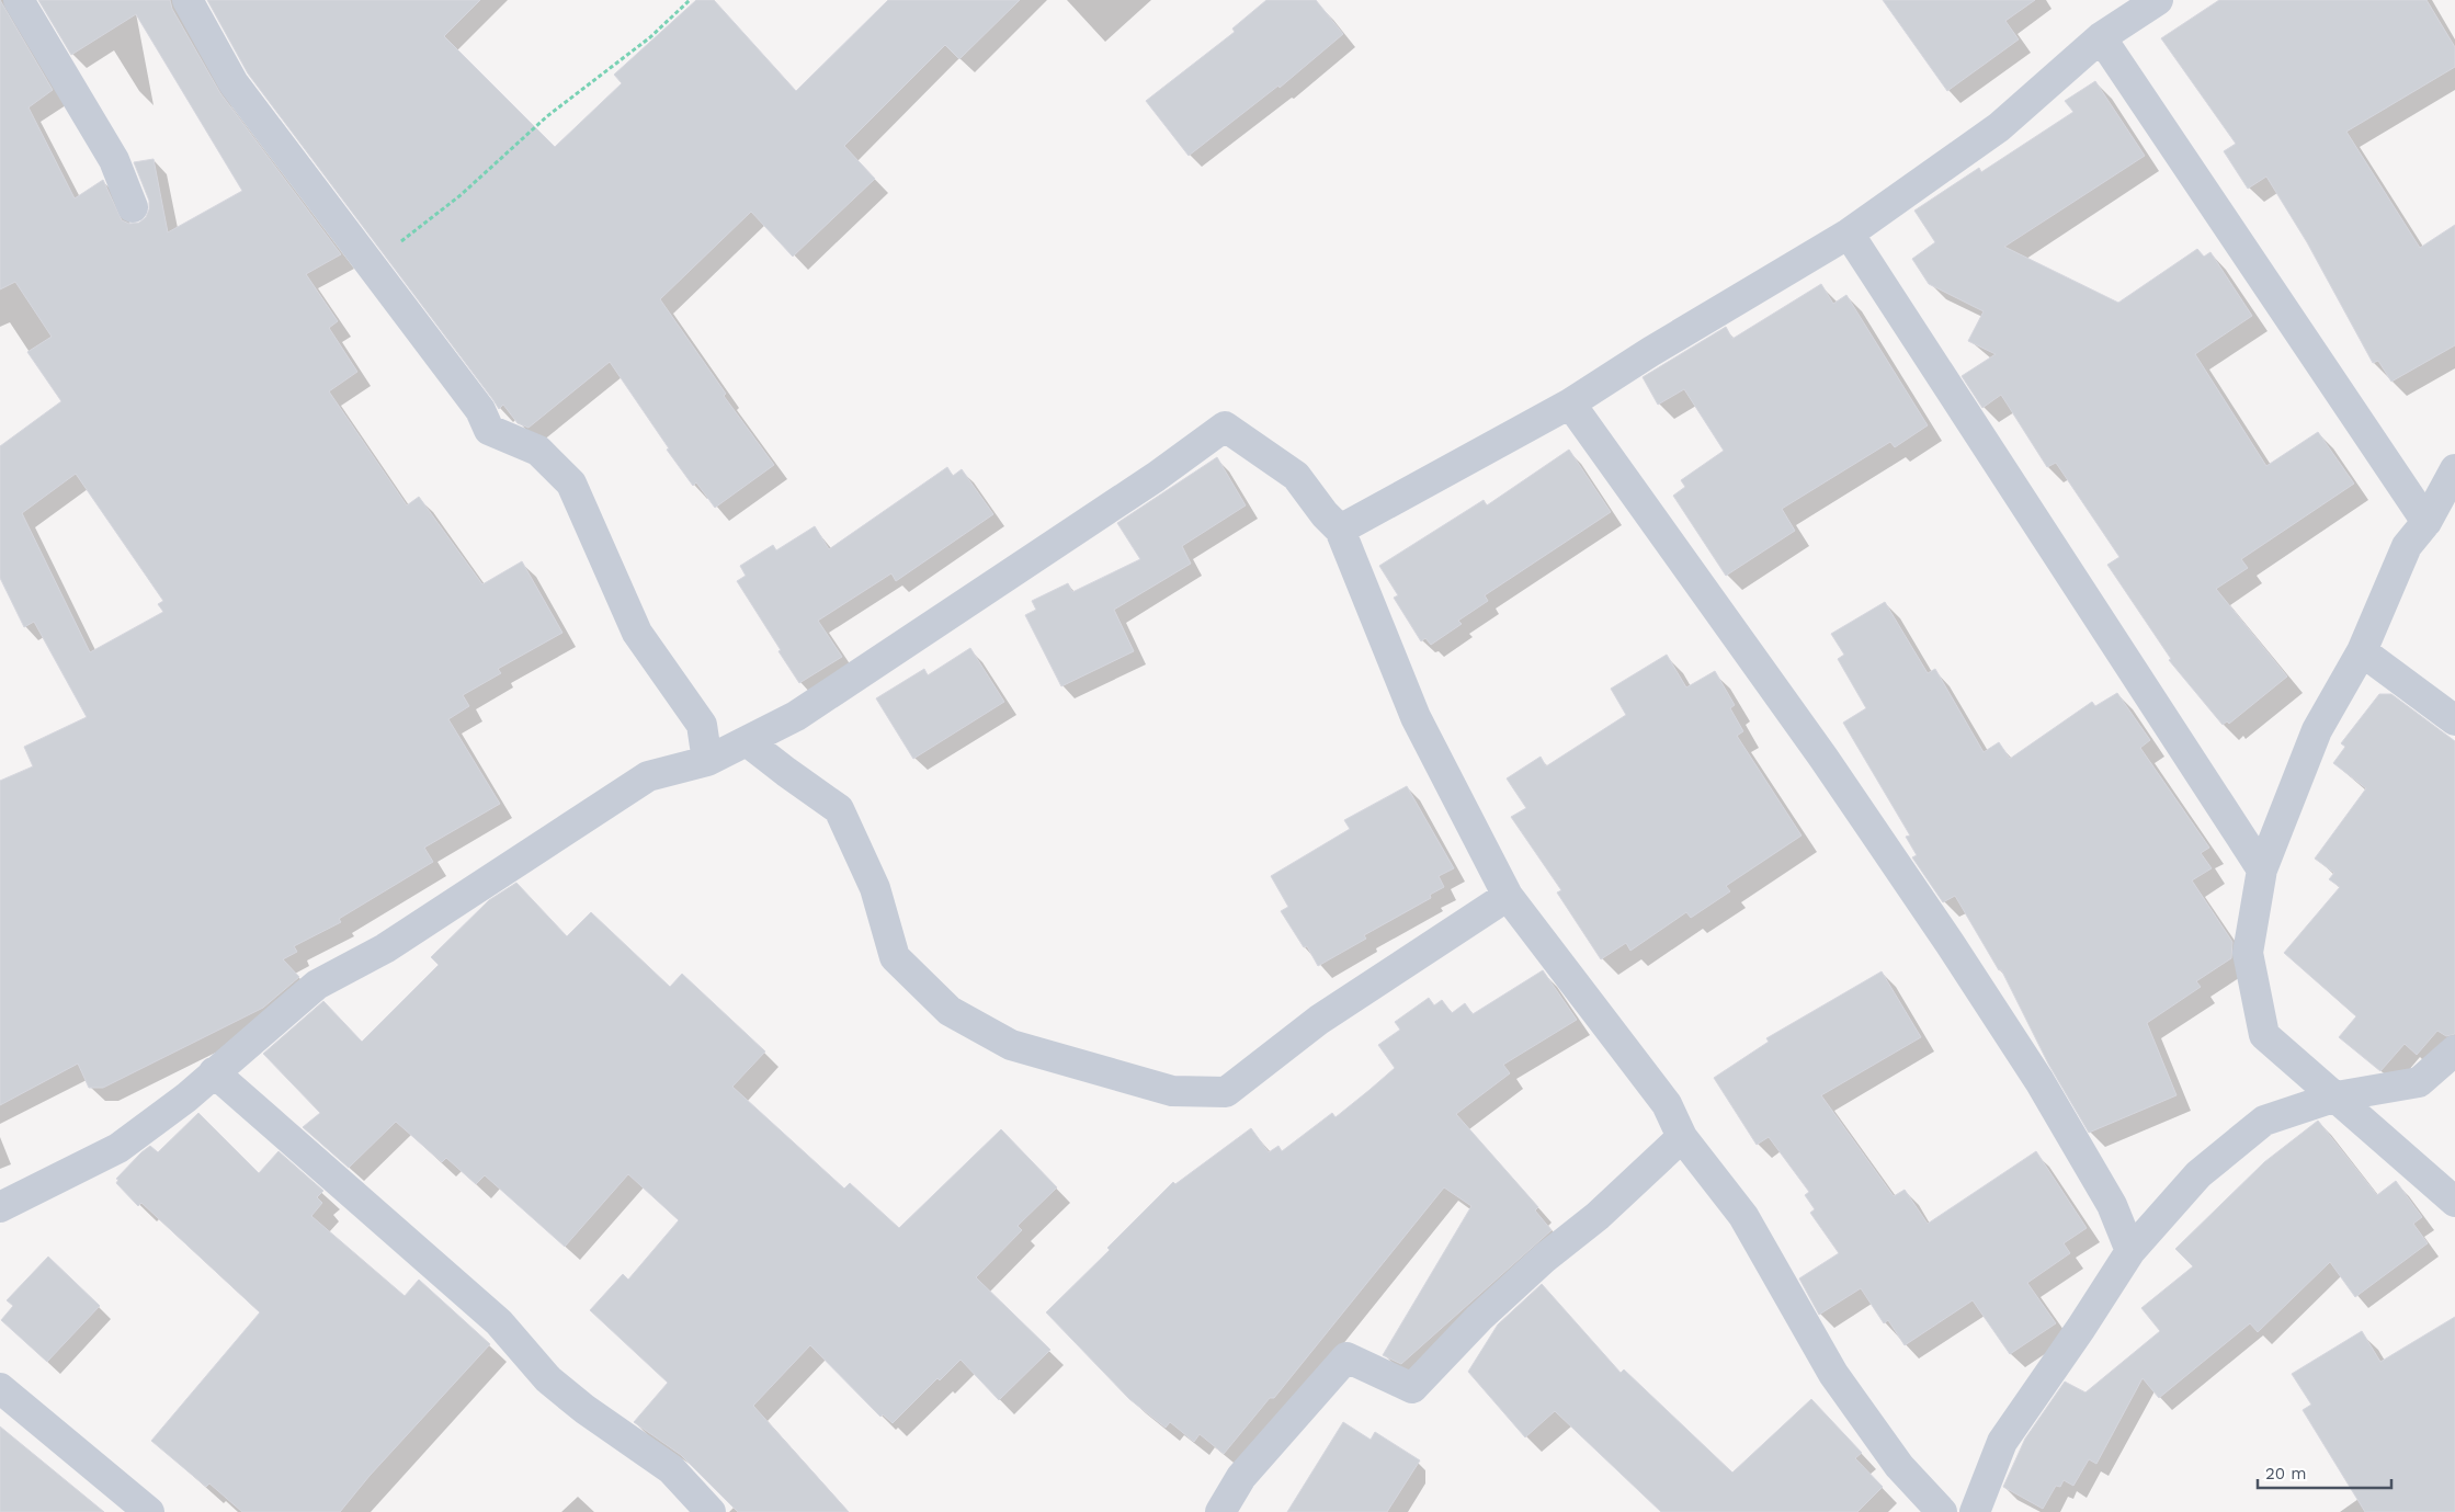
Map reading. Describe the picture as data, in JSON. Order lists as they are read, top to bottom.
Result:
{
  "scale_bar": "20 m"
}
